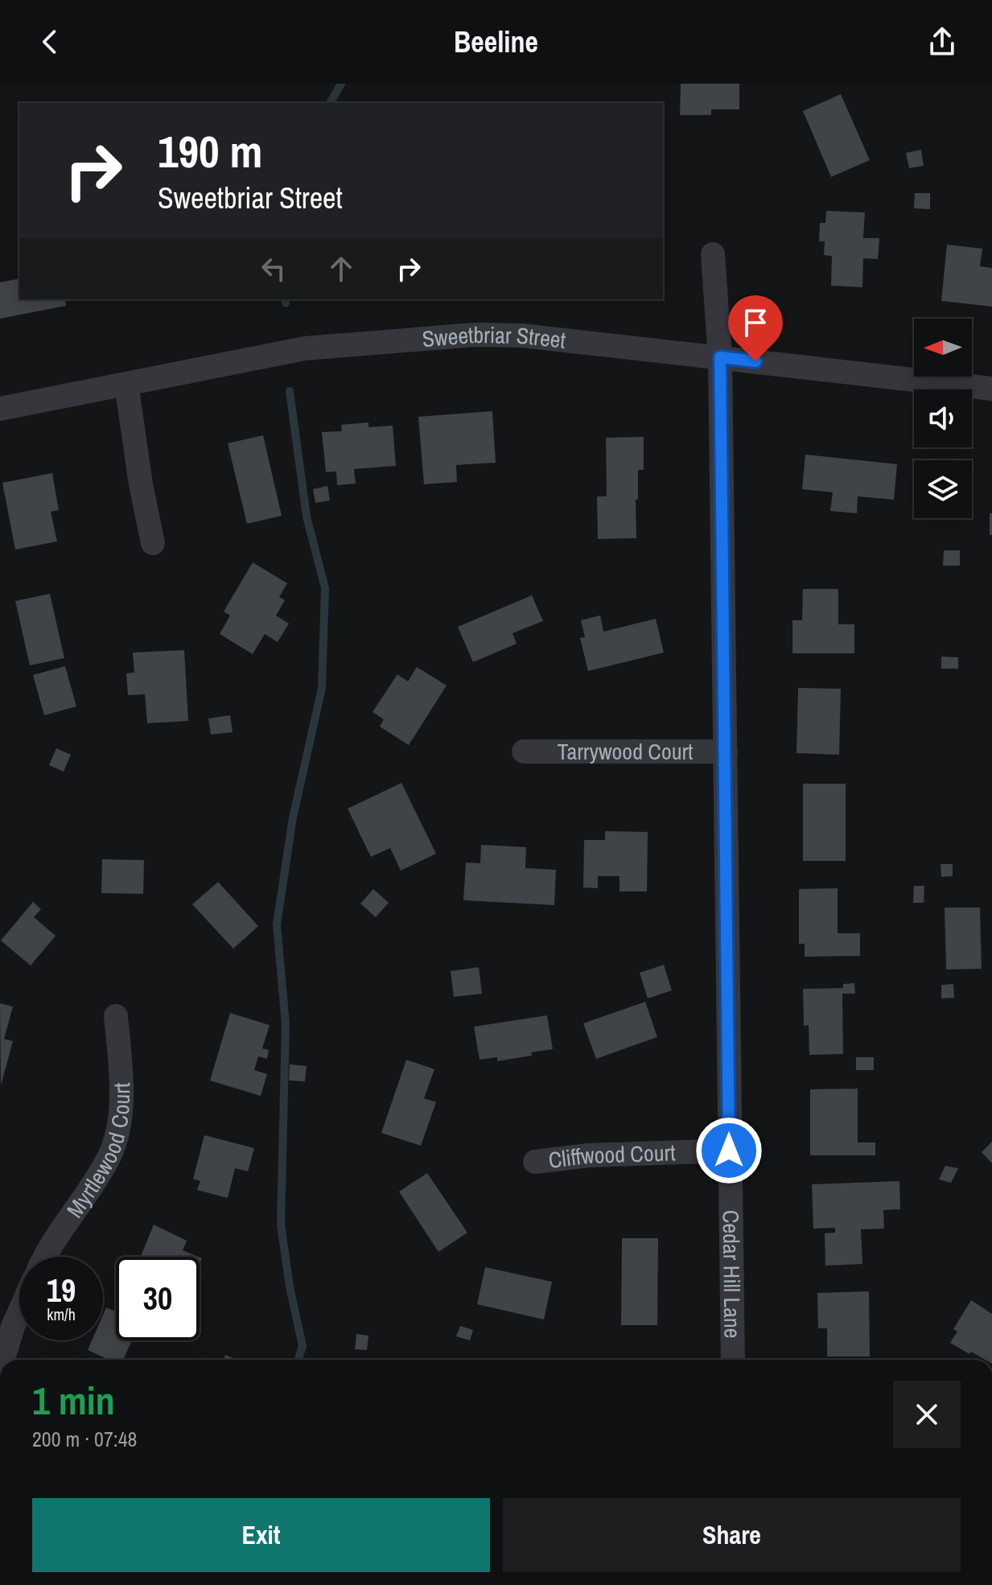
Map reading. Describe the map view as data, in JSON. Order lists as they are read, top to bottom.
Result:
{
  "streets": {
    "street": [
      "Sweetbriar Street",
      "Tarrywood Court",
      "Myrtlewood Court",
      "Cliffwood Court",
      "Cedar Hill Lane"
    ]
  },
  "crossings": [
    ["Sweetbriar Street", "Cedar Hill Lane"],
    ["Tarrywood Court", "Cedar Hill Lane"],
    ["Cliffwood Court", "Cedar Hill Lane"]
  ],
  "north": "left",
  "page": {
    "header": "Beeline",
    "turn": ["190 m", "Sweetbriar Street"],
    "speed": "19 km/h",
    "limit": "30",
    "heading": ["1 min", "200 m · 07:48"],
    "buttons": ["Exit", "Share"]
  }
}
